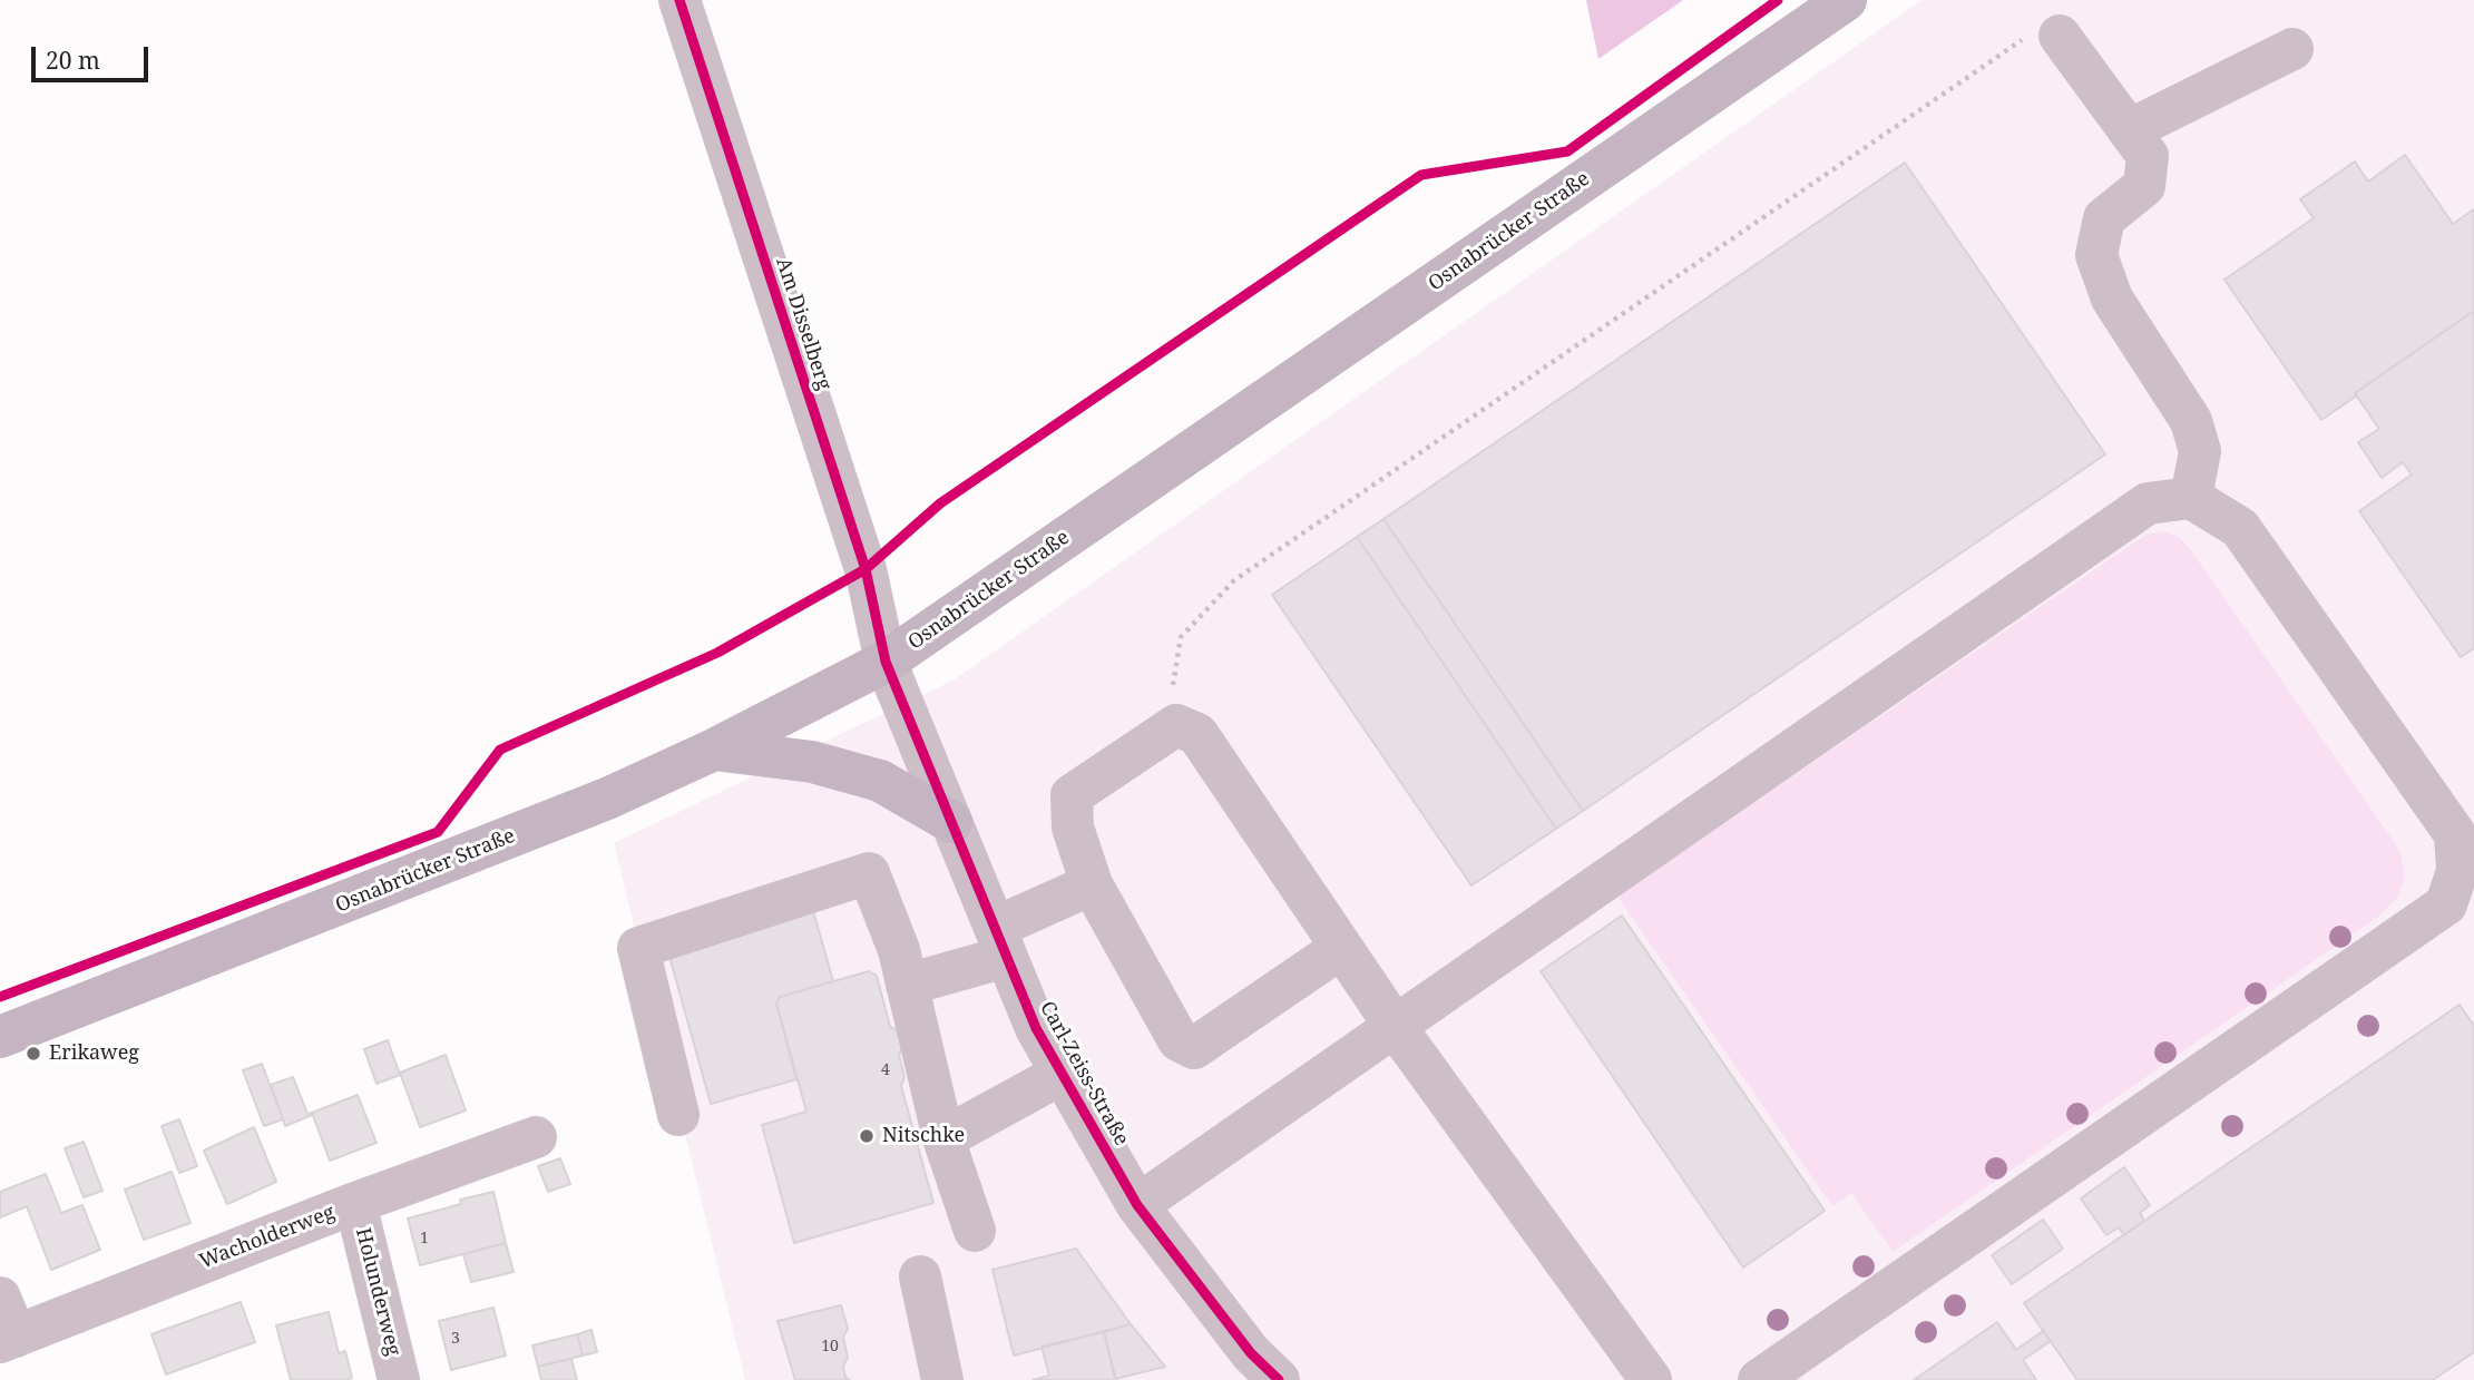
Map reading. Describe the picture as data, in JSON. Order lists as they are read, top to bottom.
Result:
{
  "streets": {
    "main road": ["Osnabrücker Straße"],
    "street": [
      "Am Disselberg",
      "Carl-Zeiss-Straße",
      "Wacholderweg",
      "Holunderweg"
    ]
  },
  "crossings": [
    ["Osnabrücker Straße", "Am Disselberg"],
    ["Osnabrücker Straße", "Carl-Zeiss-Straße"],
    ["Am Disselberg", "Carl-Zeiss-Straße"],
    ["Wacholderweg", "Holunderweg"]
  ],
  "places": ["Erikaweg", "Nitschke"],
  "house_numbers": [
    "4",
    "1",
    "3",
    "10"
  ],
  "scale_bar": "20 m"
}
